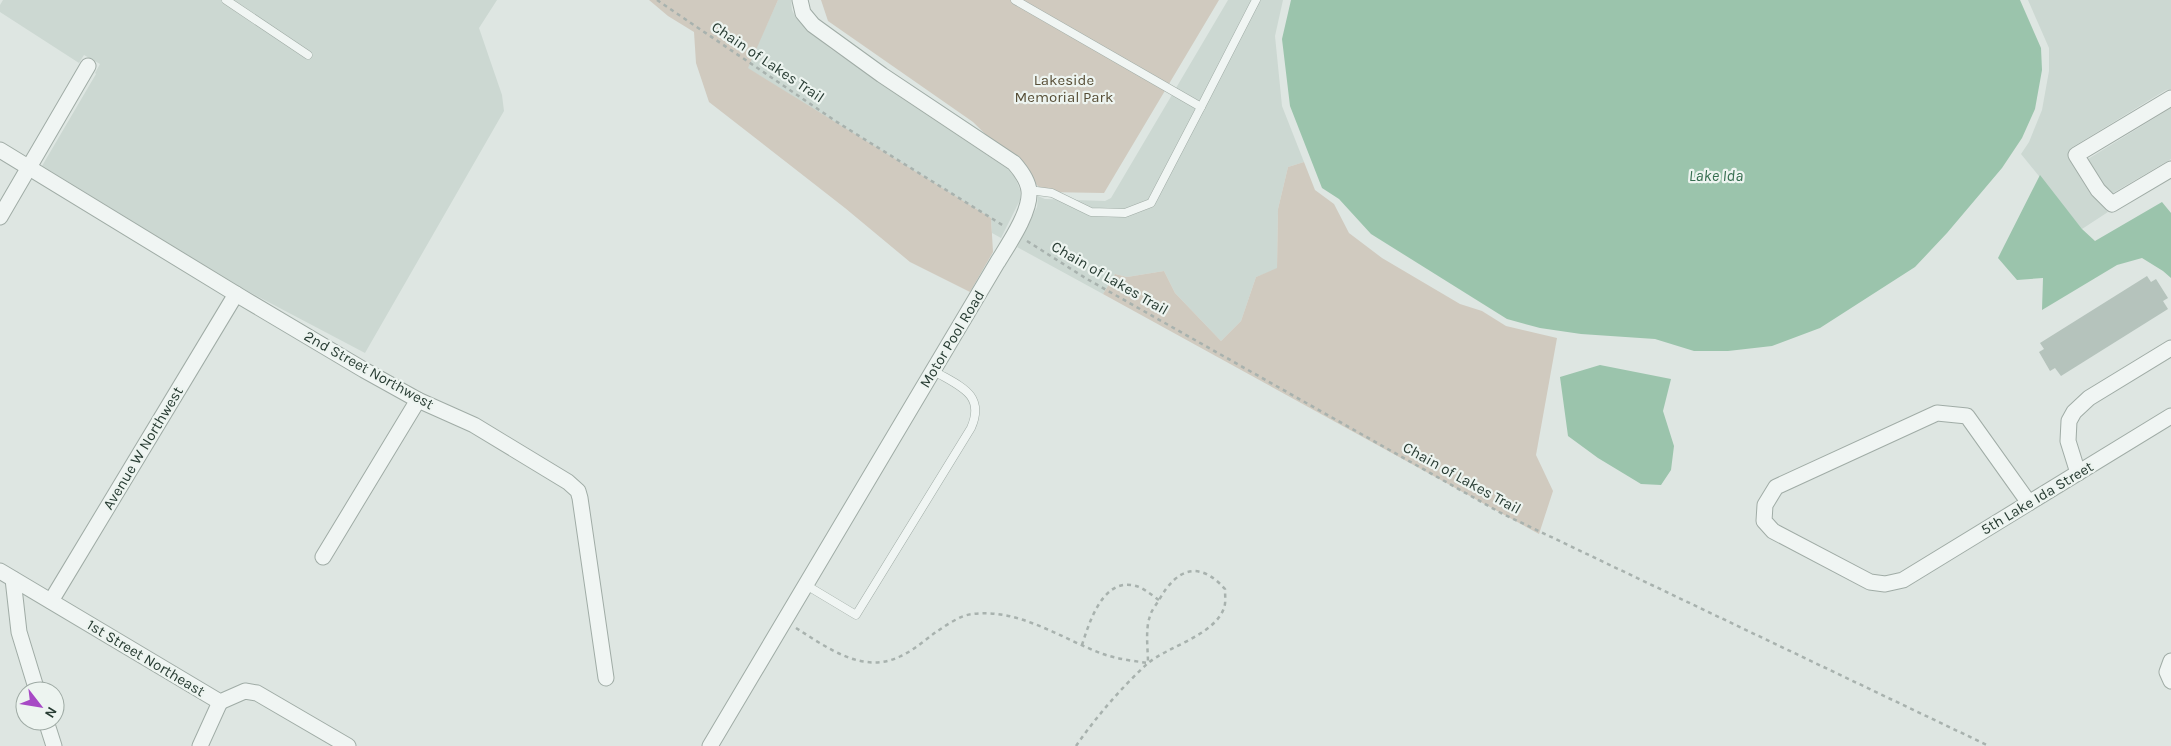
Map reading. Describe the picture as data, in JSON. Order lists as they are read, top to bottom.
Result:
{
  "streets": {
    "street": [
      "Motor Pool Road",
      "2nd Street Northwest",
      "Avenue W Northwest",
      "5th Lake Ida Street",
      "1st Street Northeast"
    ],
    "path": ["Chain of Lakes Trail"]
  },
  "crossings": [
    ["Chain of Lakes Trail", "Motor Pool Road"],
    ["2nd Street Northwest", "Avenue W Northwest"],
    ["Avenue W Northwest", "1st Street Northeast"]
  ],
  "water": ["Lake Ida"],
  "parks": ["Lakeside Memorial Park"],
  "north": "bottom right"
}
